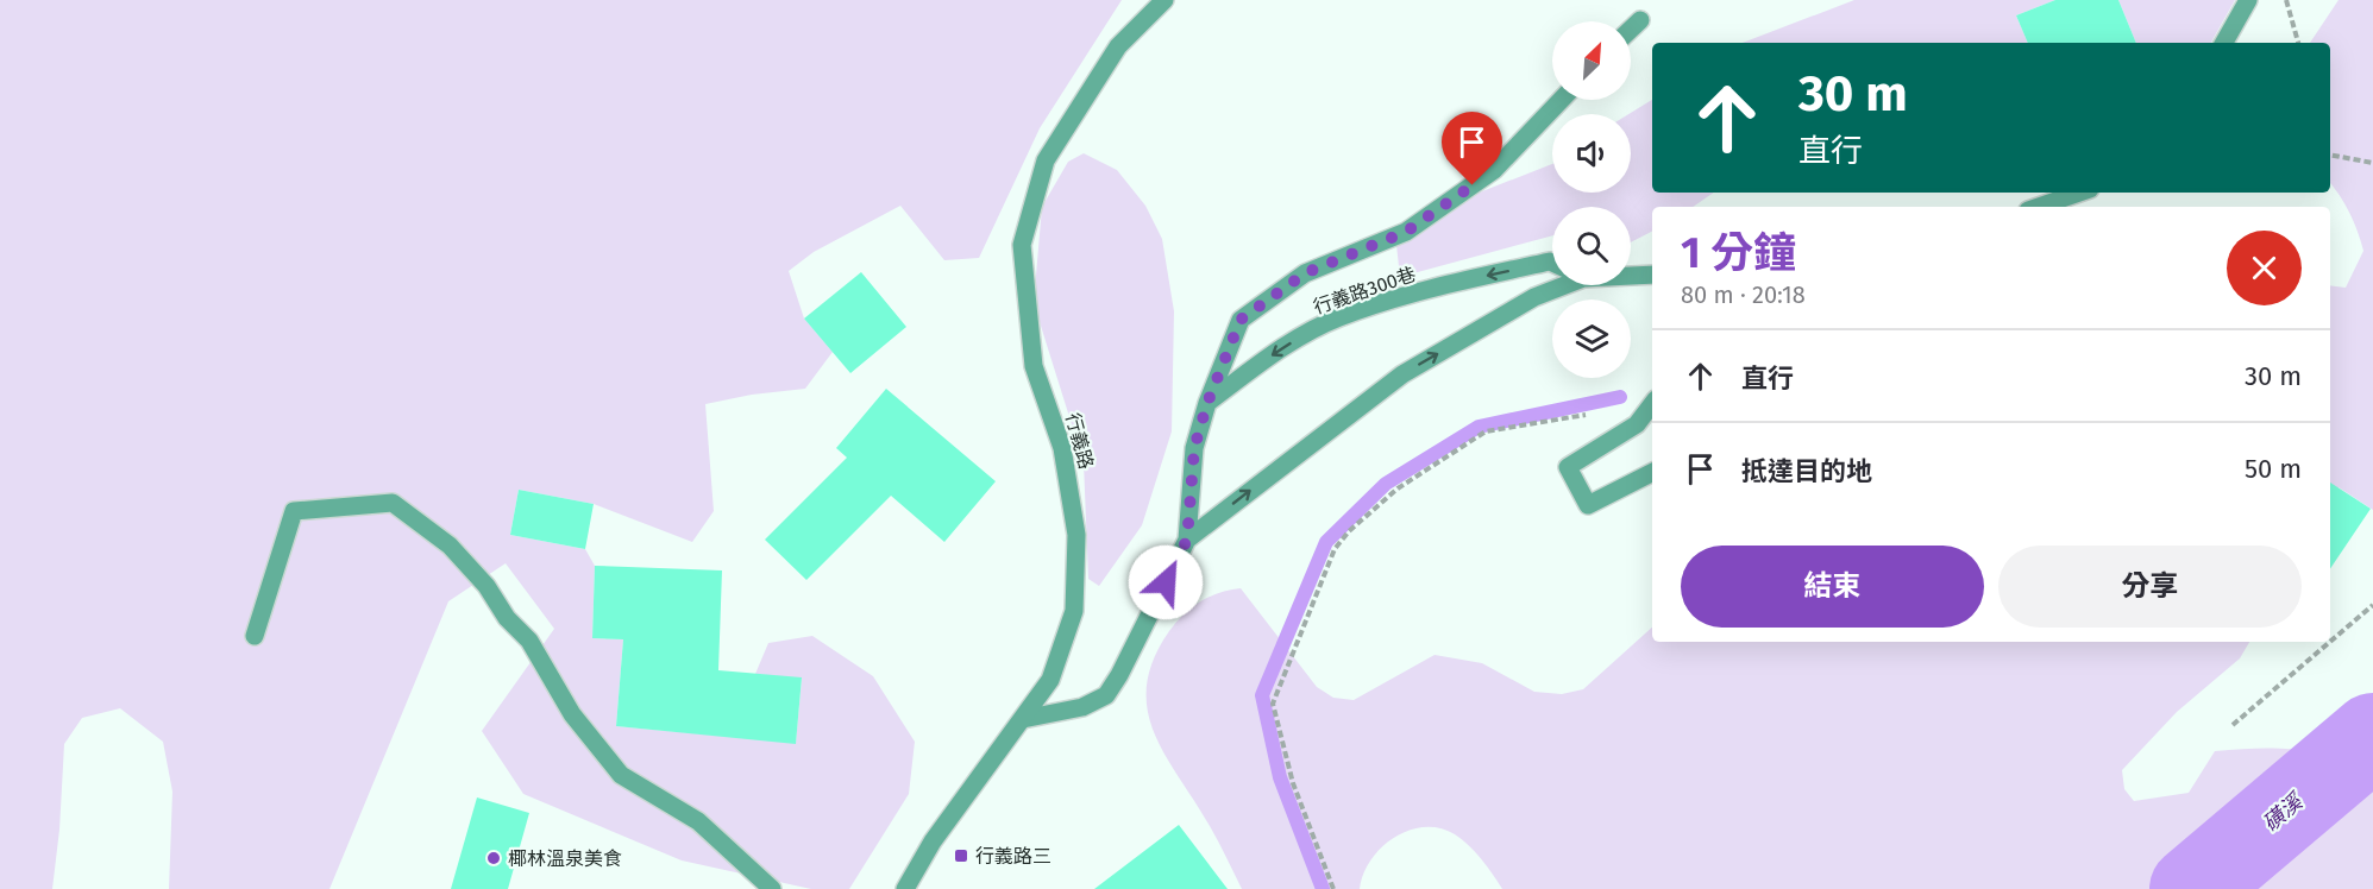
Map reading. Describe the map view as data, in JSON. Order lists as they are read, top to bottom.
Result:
{
  "streets": {
    "street": ["行義路300巷", "行義路"]
  },
  "water": ["磺溪"],
  "places": {
    "transit": ["行義路三"],
    "other": ["椰林溫泉美食"]
  },
  "north": "top right",
  "page": {
    "turn": ["30 m", "直行"],
    "heading": ["1 分鐘", "80 m · 20:18"],
    "list": [
      {
        "name": "直行",
        "value": "30 m"
      },
      {
        "name": "抵達目的地",
        "value": "50 m"
      }
    ],
    "buttons": ["結束", "分享"]
  }
}
